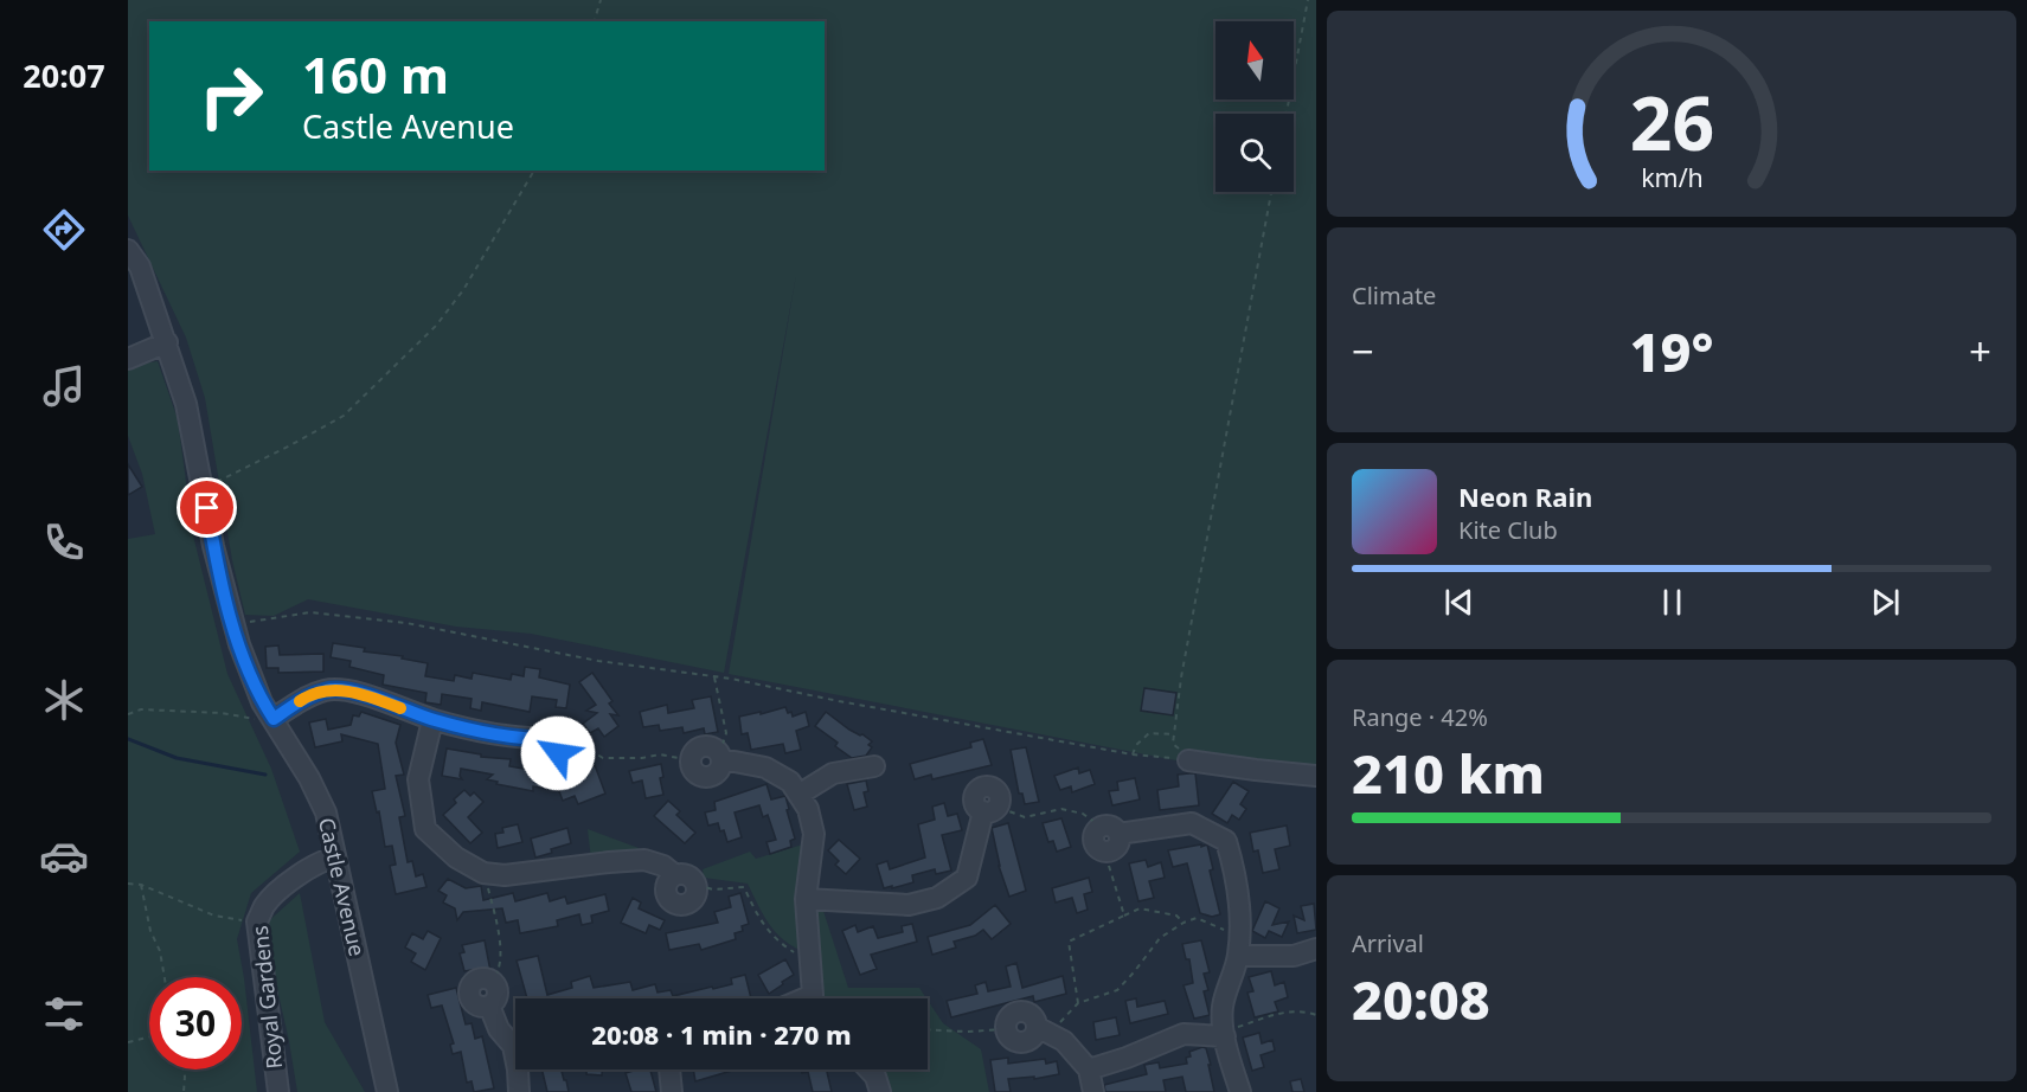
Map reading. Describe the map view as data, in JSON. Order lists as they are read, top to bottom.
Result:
{
  "streets": {
    "street": ["Castle Avenue", "Royal Gardens"]
  },
  "crossings": [
    ["Castle Avenue", "Royal Gardens"]
  ],
  "north": "top",
  "page": {
    "tabs": "20:07",
    "turn": ["160 m", "Castle Avenue"],
    "tile": [
      "Climate",
      ["Range · 42%", "210 km"],
      ["Arrival", "20:08"]
    ],
    "heat": ["−", "19°", "+"],
    "song": ["Neon Rain", "Kite Club"],
    "limit": "30",
    "trip": "20:08 · 1 min · 270 m",
    "gauge": ["26", "km/h"]
  }
}
